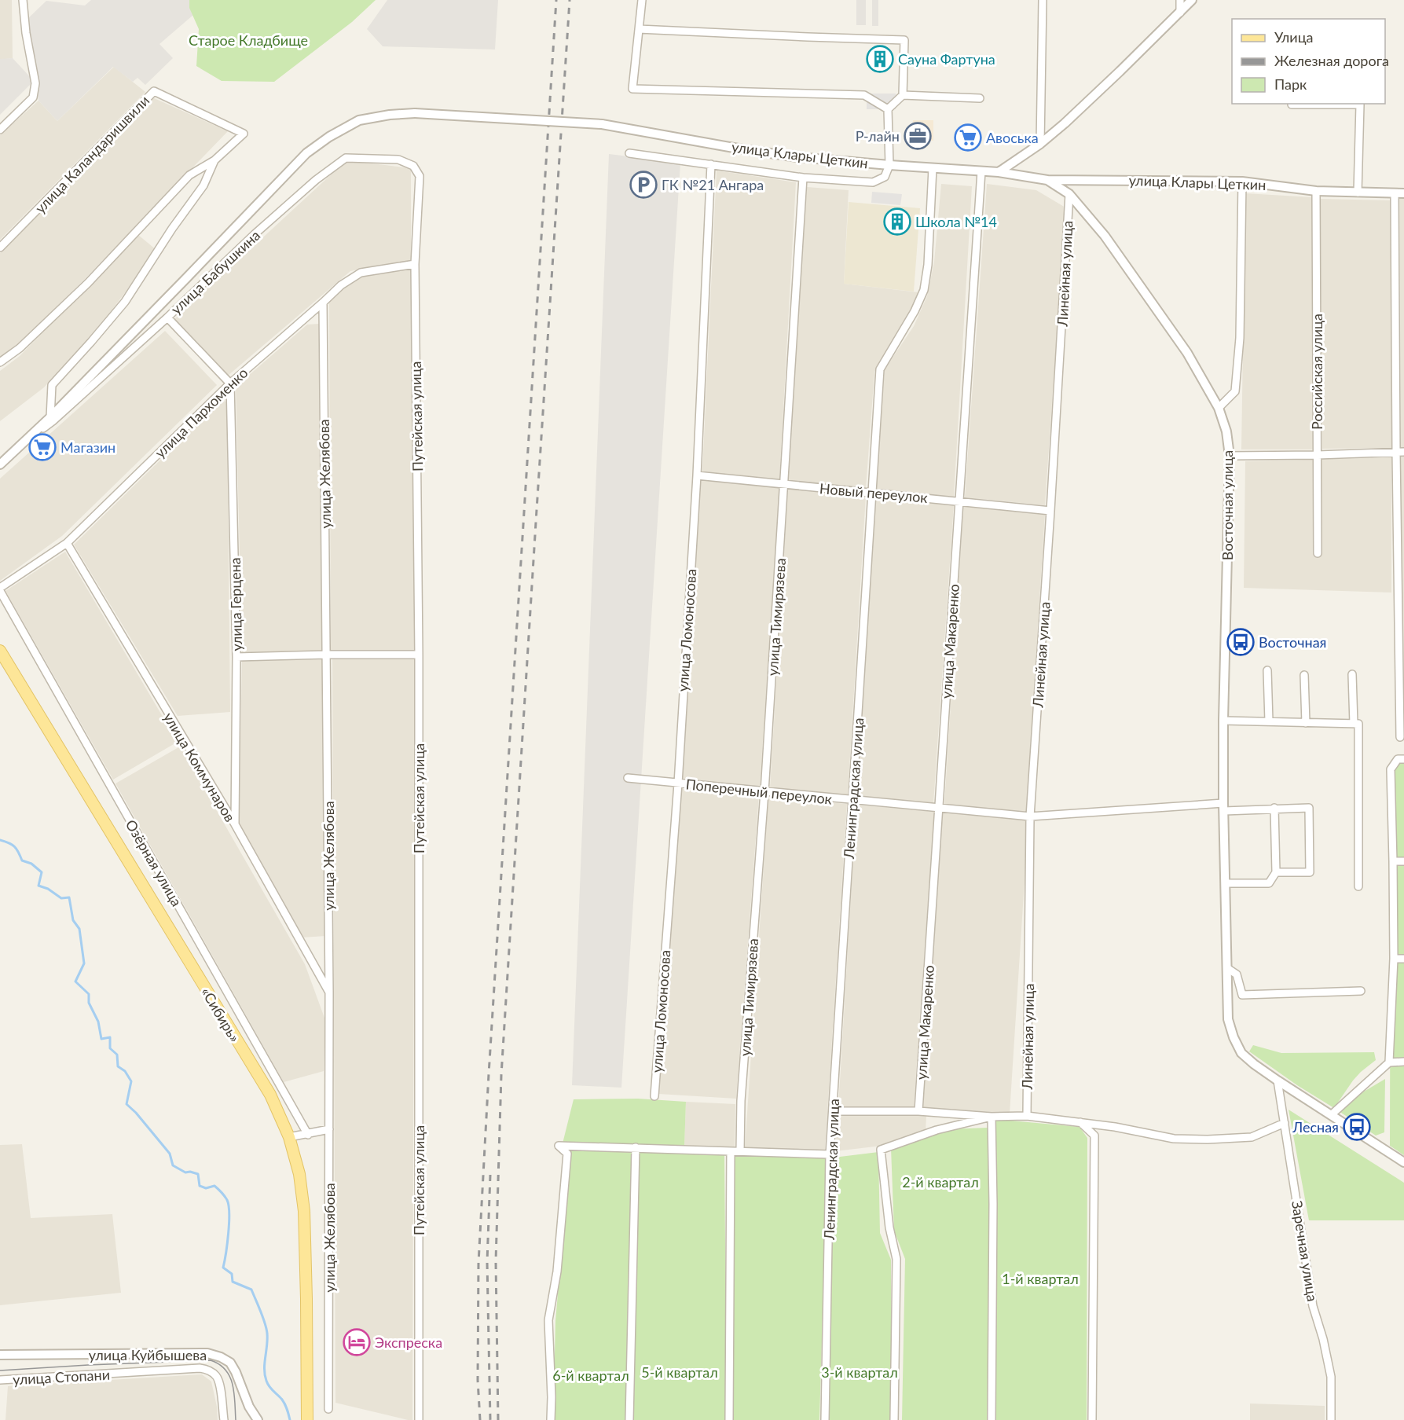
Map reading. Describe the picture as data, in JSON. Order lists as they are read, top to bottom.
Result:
{
  "streets": {
    "main road": ["«Сибирь»"],
    "street": [
      "улица Каландаришвили",
      "улица Клары Цеткин",
      "улица Бабушкина",
      "Линейная улица",
      "Российская улица",
      "улица Пархоменко",
      "Путейская улица",
      "улица Желябова",
      "Новый переулок",
      "Восточная улица",
      "улица Герцена",
      "улица Тимирязева",
      "улица Ломоносова",
      "улица Макаренко",
      "улица Коммунаров",
      "Ленинградская улица",
      "Поперечный переулок",
      "Озёрная улица",
      "Заречная улица",
      "улица Куйбышева",
      "улица Стопани"
    ]
  },
  "crossings": [
    ["улица Клары Цеткин", "улица Бабушкина"],
    ["улица Клары Цеткин", "Российская улица"],
    ["улица Клары Цеткин", "Восточная улица"],
    ["улица Клары Цеткин", "улица Макаренко"],
    ["улица Клары Цеткин", "Ленинградская улица"],
    ["улица Бабушкина", "Путейская улица"],
    ["Линейная улица", "Новый переулок"],
    ["Линейная улица", "Восточная улица"],
    ["Линейная улица", "Поперечный переулок"],
    ["улица Пархоменко", "Путейская улица"],
    ["улица Пархоменко", "улица Желябова"],
    ["улица Пархоменко", "улица Герцена"],
    ["улица Пархоменко", "улица Коммунаров"],
    ["улица Пархоменко", "Озёрная улица"],
    ["улица Желябова", "улица Коммунаров"],
    ["Новый переулок", "улица Тимирязева"],
    ["Новый переулок", "улица Ломоносова"],
    ["Новый переулок", "улица Макаренко"],
    ["Новый переулок", "Ленинградская улица"],
    ["Восточная улица", "Поперечный переулок"],
    ["Восточная улица", "Заречная улица"],
    ["улица Герцена", "улица Коммунаров"],
    ["улица Тимирязева", "Поперечный переулок"],
    ["улица Ломоносова", "Поперечный переулок"],
    ["улица Макаренко", "Поперечный переулок"],
    ["Ленинградская улица", "Поперечный переулок"]
  ],
  "parks": [
    "Старое Кладбище",
    "2-й квартал",
    "1-й квартал",
    "5-й квартал",
    "3-й квартал",
    "6-й квартал"
  ],
  "places": {
    "building": ["Сауна Фартуна", "Школа №14"],
    "office": ["Р-лайн"],
    "supermarket": ["Авоська", "Магазин"],
    "parking": ["ГК №21 Ангара"],
    "bus stop": ["Восточная", "Лесная"],
    "hotel": ["Экспреска"]
  },
  "legend": ["Улица", "Железная дорога", "Парк"]
}
